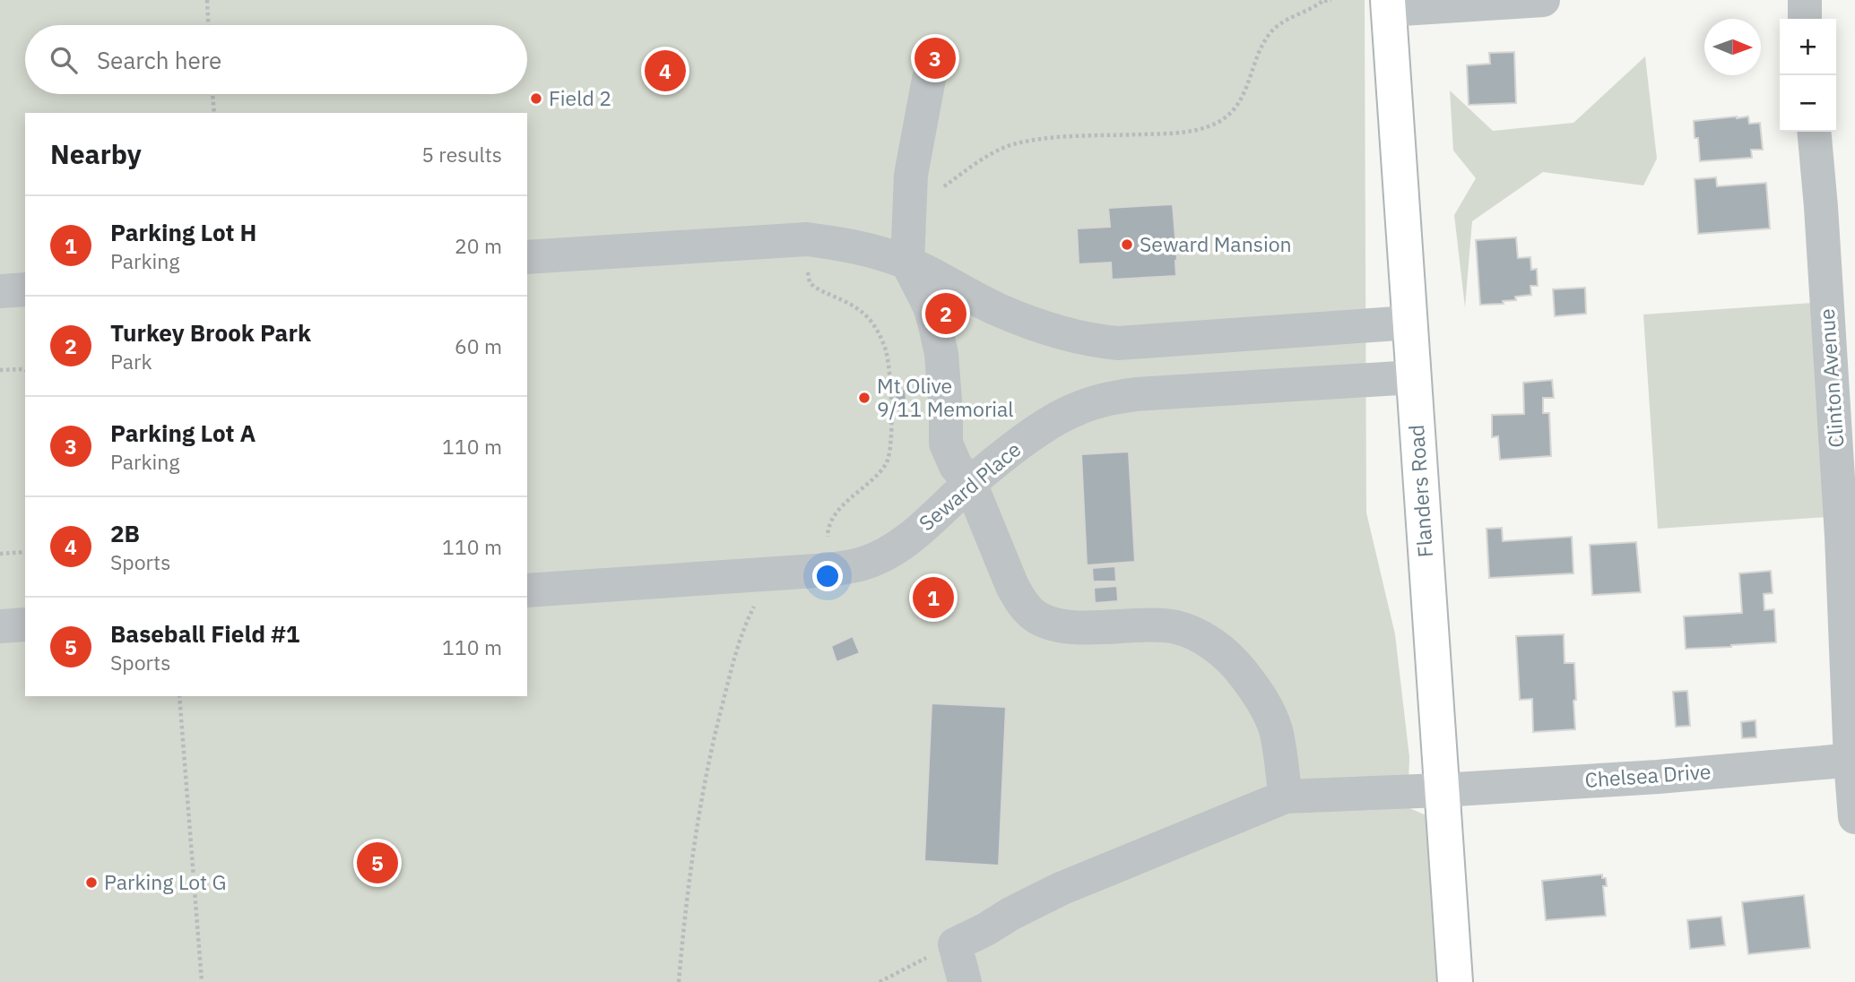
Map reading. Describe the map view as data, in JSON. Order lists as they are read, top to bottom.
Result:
{
  "streets": {
    "main road": ["Flanders Road"],
    "street": ["Clinton Avenue", "Seward Place", "Chelsea Drive"]
  },
  "crossings": [
    ["Clinton Avenue", "Chelsea Drive"],
    ["Seward Place", "Flanders Road"],
    ["Flanders Road", "Chelsea Drive"]
  ],
  "places": [
    "Field 2",
    "Seward Mansion",
    "Mt Olive 9/11 Memorial",
    "Parking Lot G"
  ],
  "north": "right",
  "page": {
    "map_buttons": ["+", "−"],
    "search": "Search here",
    "pins": [
      "3",
      "4",
      "2",
      "1",
      "5"
    ],
    "heading": ["Nearby", "5 results"],
    "list": [
      {
        "mark": "1",
        "name": "Parking Lot H",
        "note": "Parking",
        "value": "20 m"
      },
      {
        "mark": "2",
        "name": "Turkey Brook Park",
        "note": "Park",
        "value": "60 m"
      },
      {
        "mark": "3",
        "name": "Parking Lot A",
        "note": "Parking",
        "value": "110 m"
      },
      {
        "mark": "4",
        "name": "2B",
        "note": "Sports",
        "value": "110 m"
      },
      {
        "mark": "5",
        "name": "Baseball Field #1",
        "note": "Sports",
        "value": "110 m"
      }
    ]
  }
}
